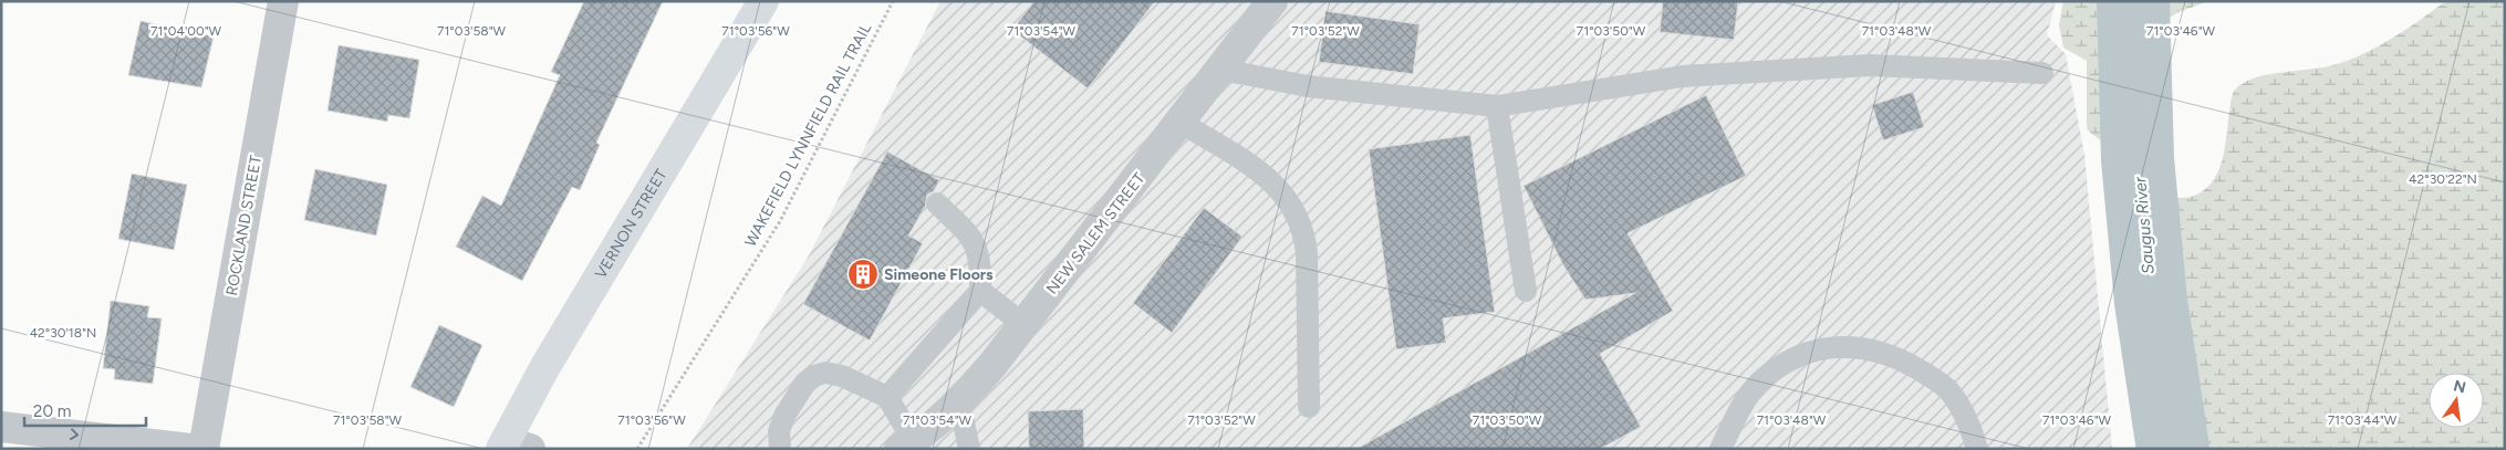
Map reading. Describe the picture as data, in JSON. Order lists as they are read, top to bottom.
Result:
{
  "streets": {
    "main road": ["VERNON STREET"],
    "street": ["ROCKLAND STREET", "NEW SALEM STREET"],
    "path": ["WAKEFIELD LYNNFIELD RAIL TRAIL"]
  },
  "water": ["Saugus River"],
  "places": {
    "building": ["Simeone Floors"]
  },
  "scale_bar": "20 m",
  "north": "top",
  "coordinates": [
    "71°04'00\"W",
    "71°03'54\"W",
    "71°03'58\"W",
    "71°03'56\"W",
    "71°03'52\"W",
    "71°03'50\"W",
    "71°03'48\"W",
    "71°03'46\"W",
    "42°30'22\"N",
    "42°30'18\"N",
    "71°03'44\"W"
  ]
}
